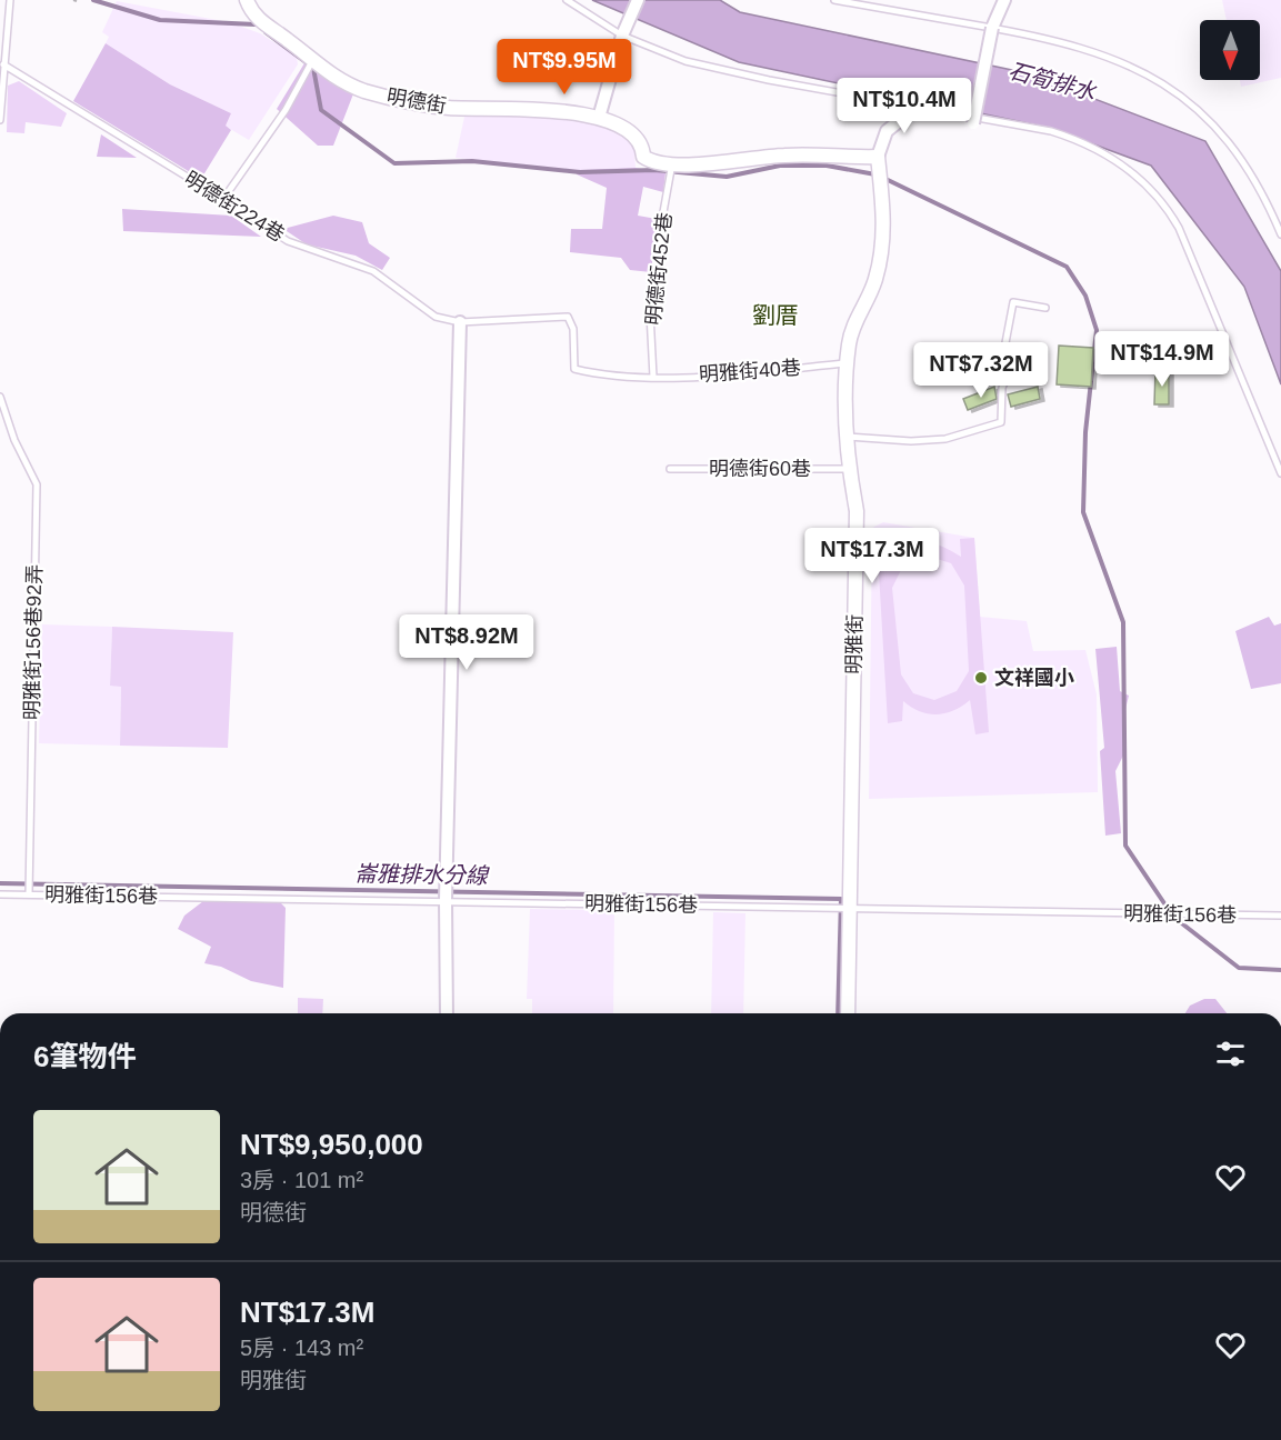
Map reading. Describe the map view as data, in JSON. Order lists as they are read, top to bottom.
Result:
{
  "streets": {
    "street": ["明德街", "明雅街"],
    "lane": [
      "明德街224巷",
      "明德街452巷",
      "明雅街40巷",
      "明德街60巷",
      "明雅街156巷92弄",
      "明雅街156巷"
    ]
  },
  "crossings": [
    ["明德街", "明德街452巷"],
    ["明德街", "明雅街"],
    ["明德街224巷", "明德街452巷"],
    ["明德街224巷", "明雅街40巷"],
    ["明德街452巷", "明雅街40巷"],
    ["明雅街40巷", "明雅街"],
    ["明德街60巷", "明雅街"],
    ["明雅街156巷92弄", "明雅街156巷"],
    ["明雅街", "明雅街156巷"]
  ],
  "districts": ["劉厝"],
  "water": ["石筍排水", "崙雅排水分線"],
  "places": ["文祥國小"],
  "north": "bottom",
  "page": {
    "price": [
      "NT$9.95M",
      "NT$10.4M",
      "NT$14.9M",
      "NT$7.32M",
      "NT$17.3M",
      "NT$8.92M"
    ],
    "heading": "6筆物件",
    "list": [
      {
        "name": "NT$9,950,000",
        "note": "3房 · 101 m² · 明德街"
      },
      {
        "name": "NT$17.3M",
        "note": "5房 · 143 m² · 明雅街"
      }
    ]
  }
}
